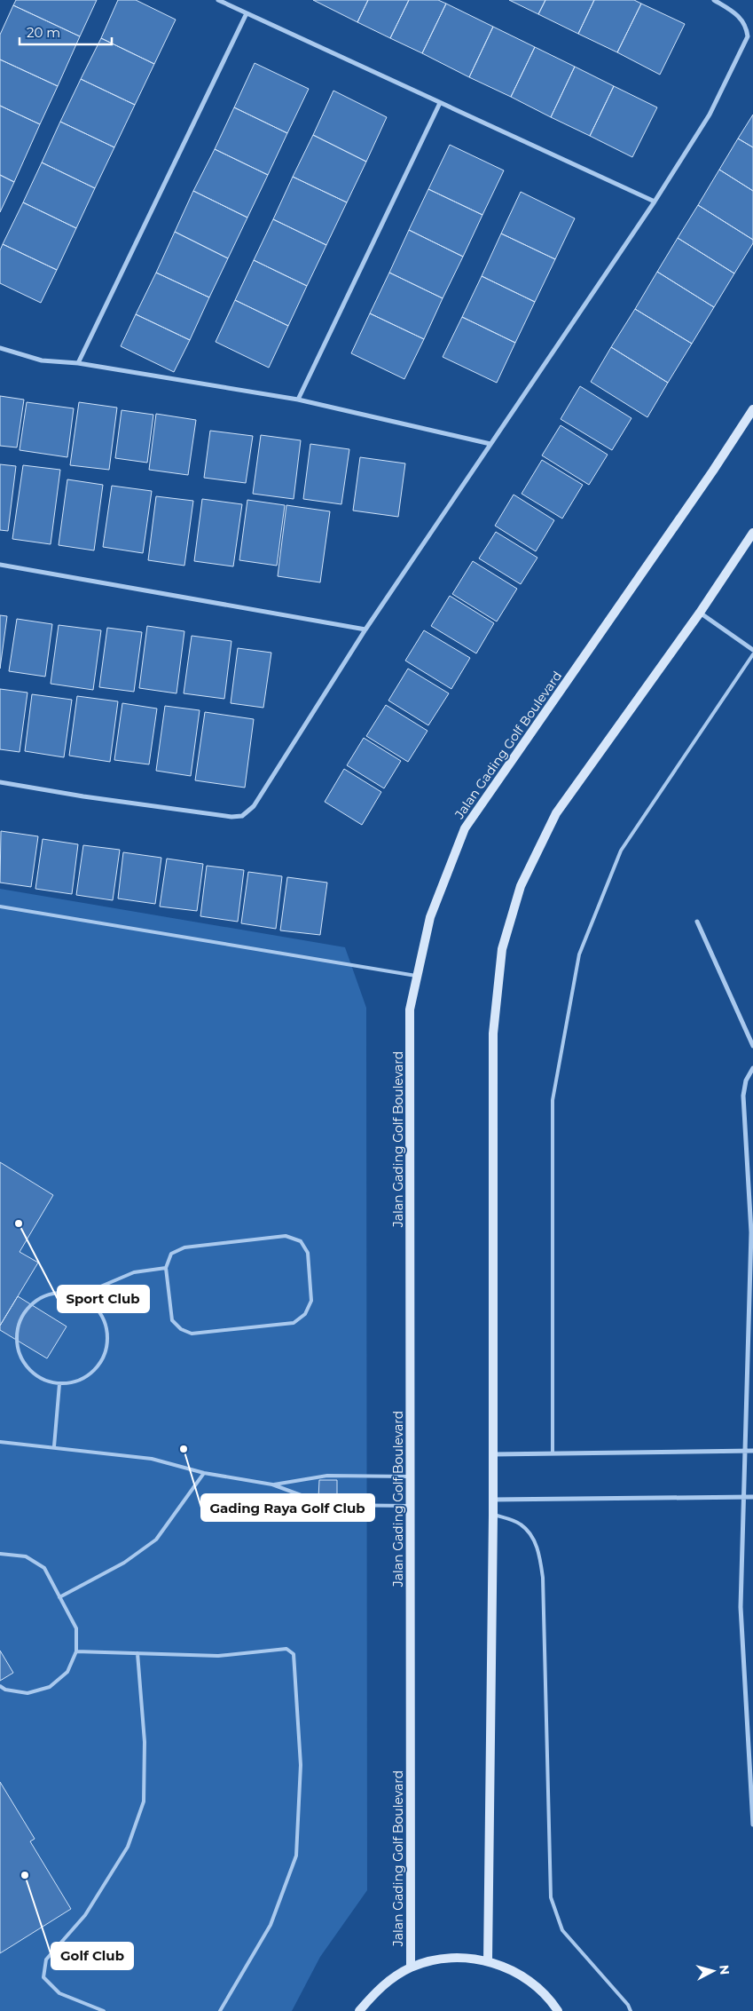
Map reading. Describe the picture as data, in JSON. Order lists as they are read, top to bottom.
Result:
{
  "streets": {
    "main road": ["Jalan Gading Golf Boulevard"]
  },
  "places": ["Sport Club", "Gading Raya Golf Club", "Golf Club"],
  "scale_bar": "20 m",
  "north": "right"
}
